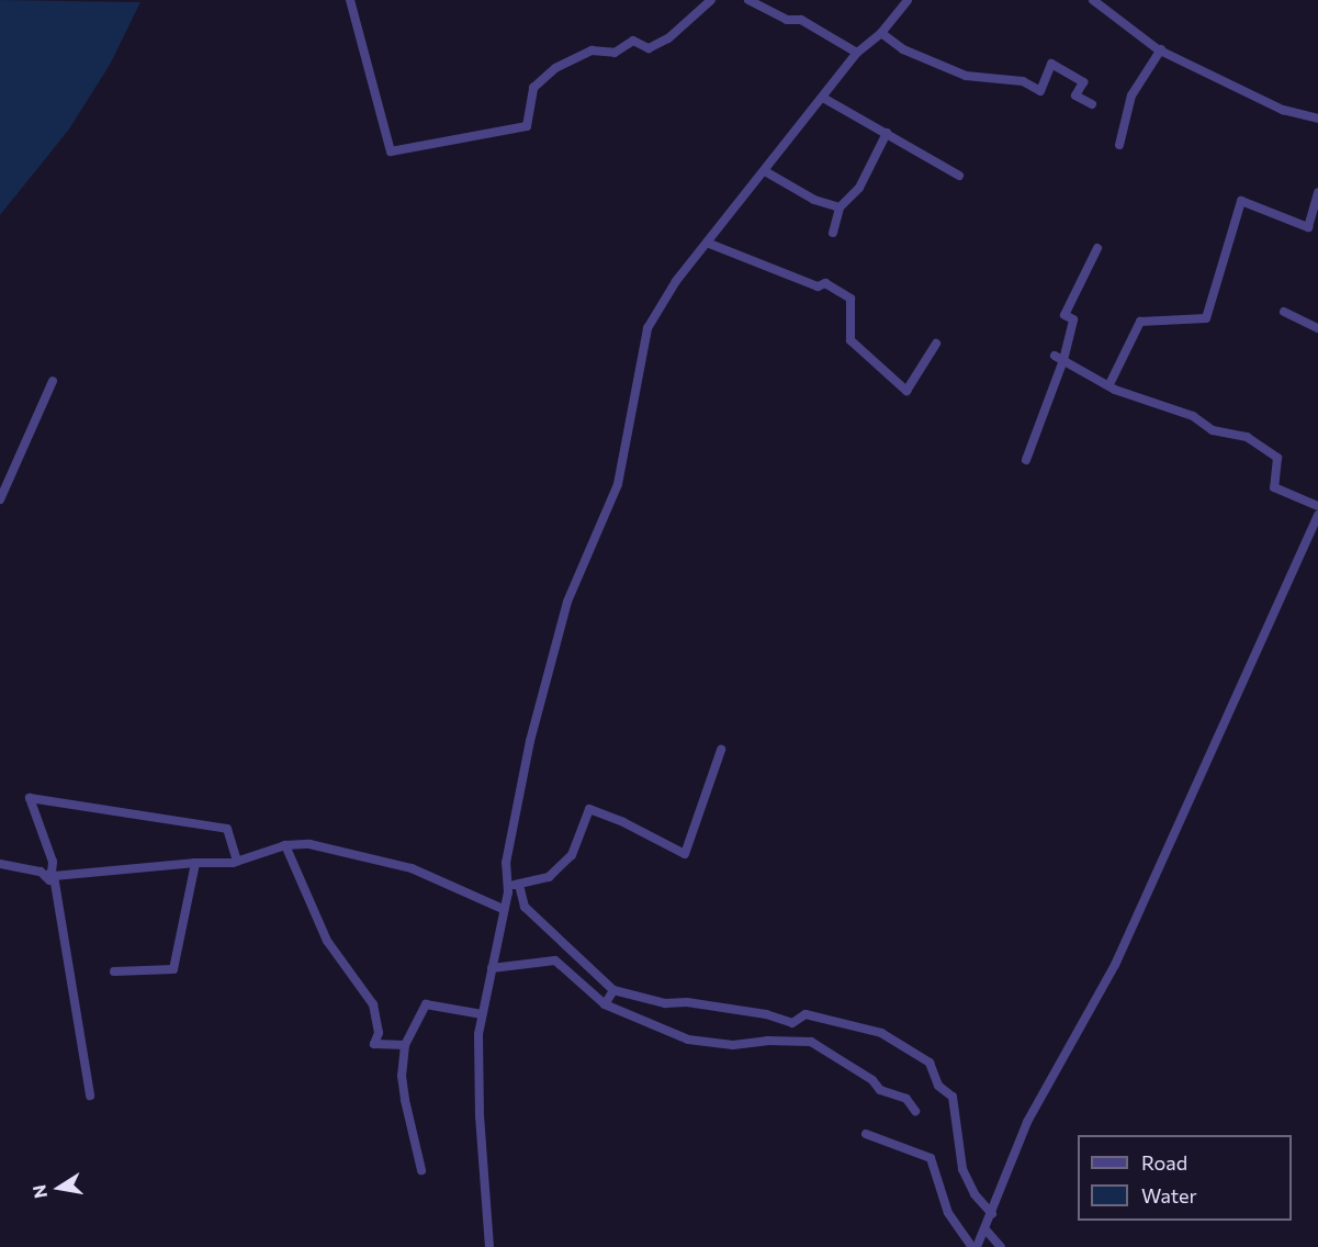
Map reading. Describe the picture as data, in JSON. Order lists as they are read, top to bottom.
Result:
{
  "legend": ["Road", "Water"],
  "north": "left"
}
